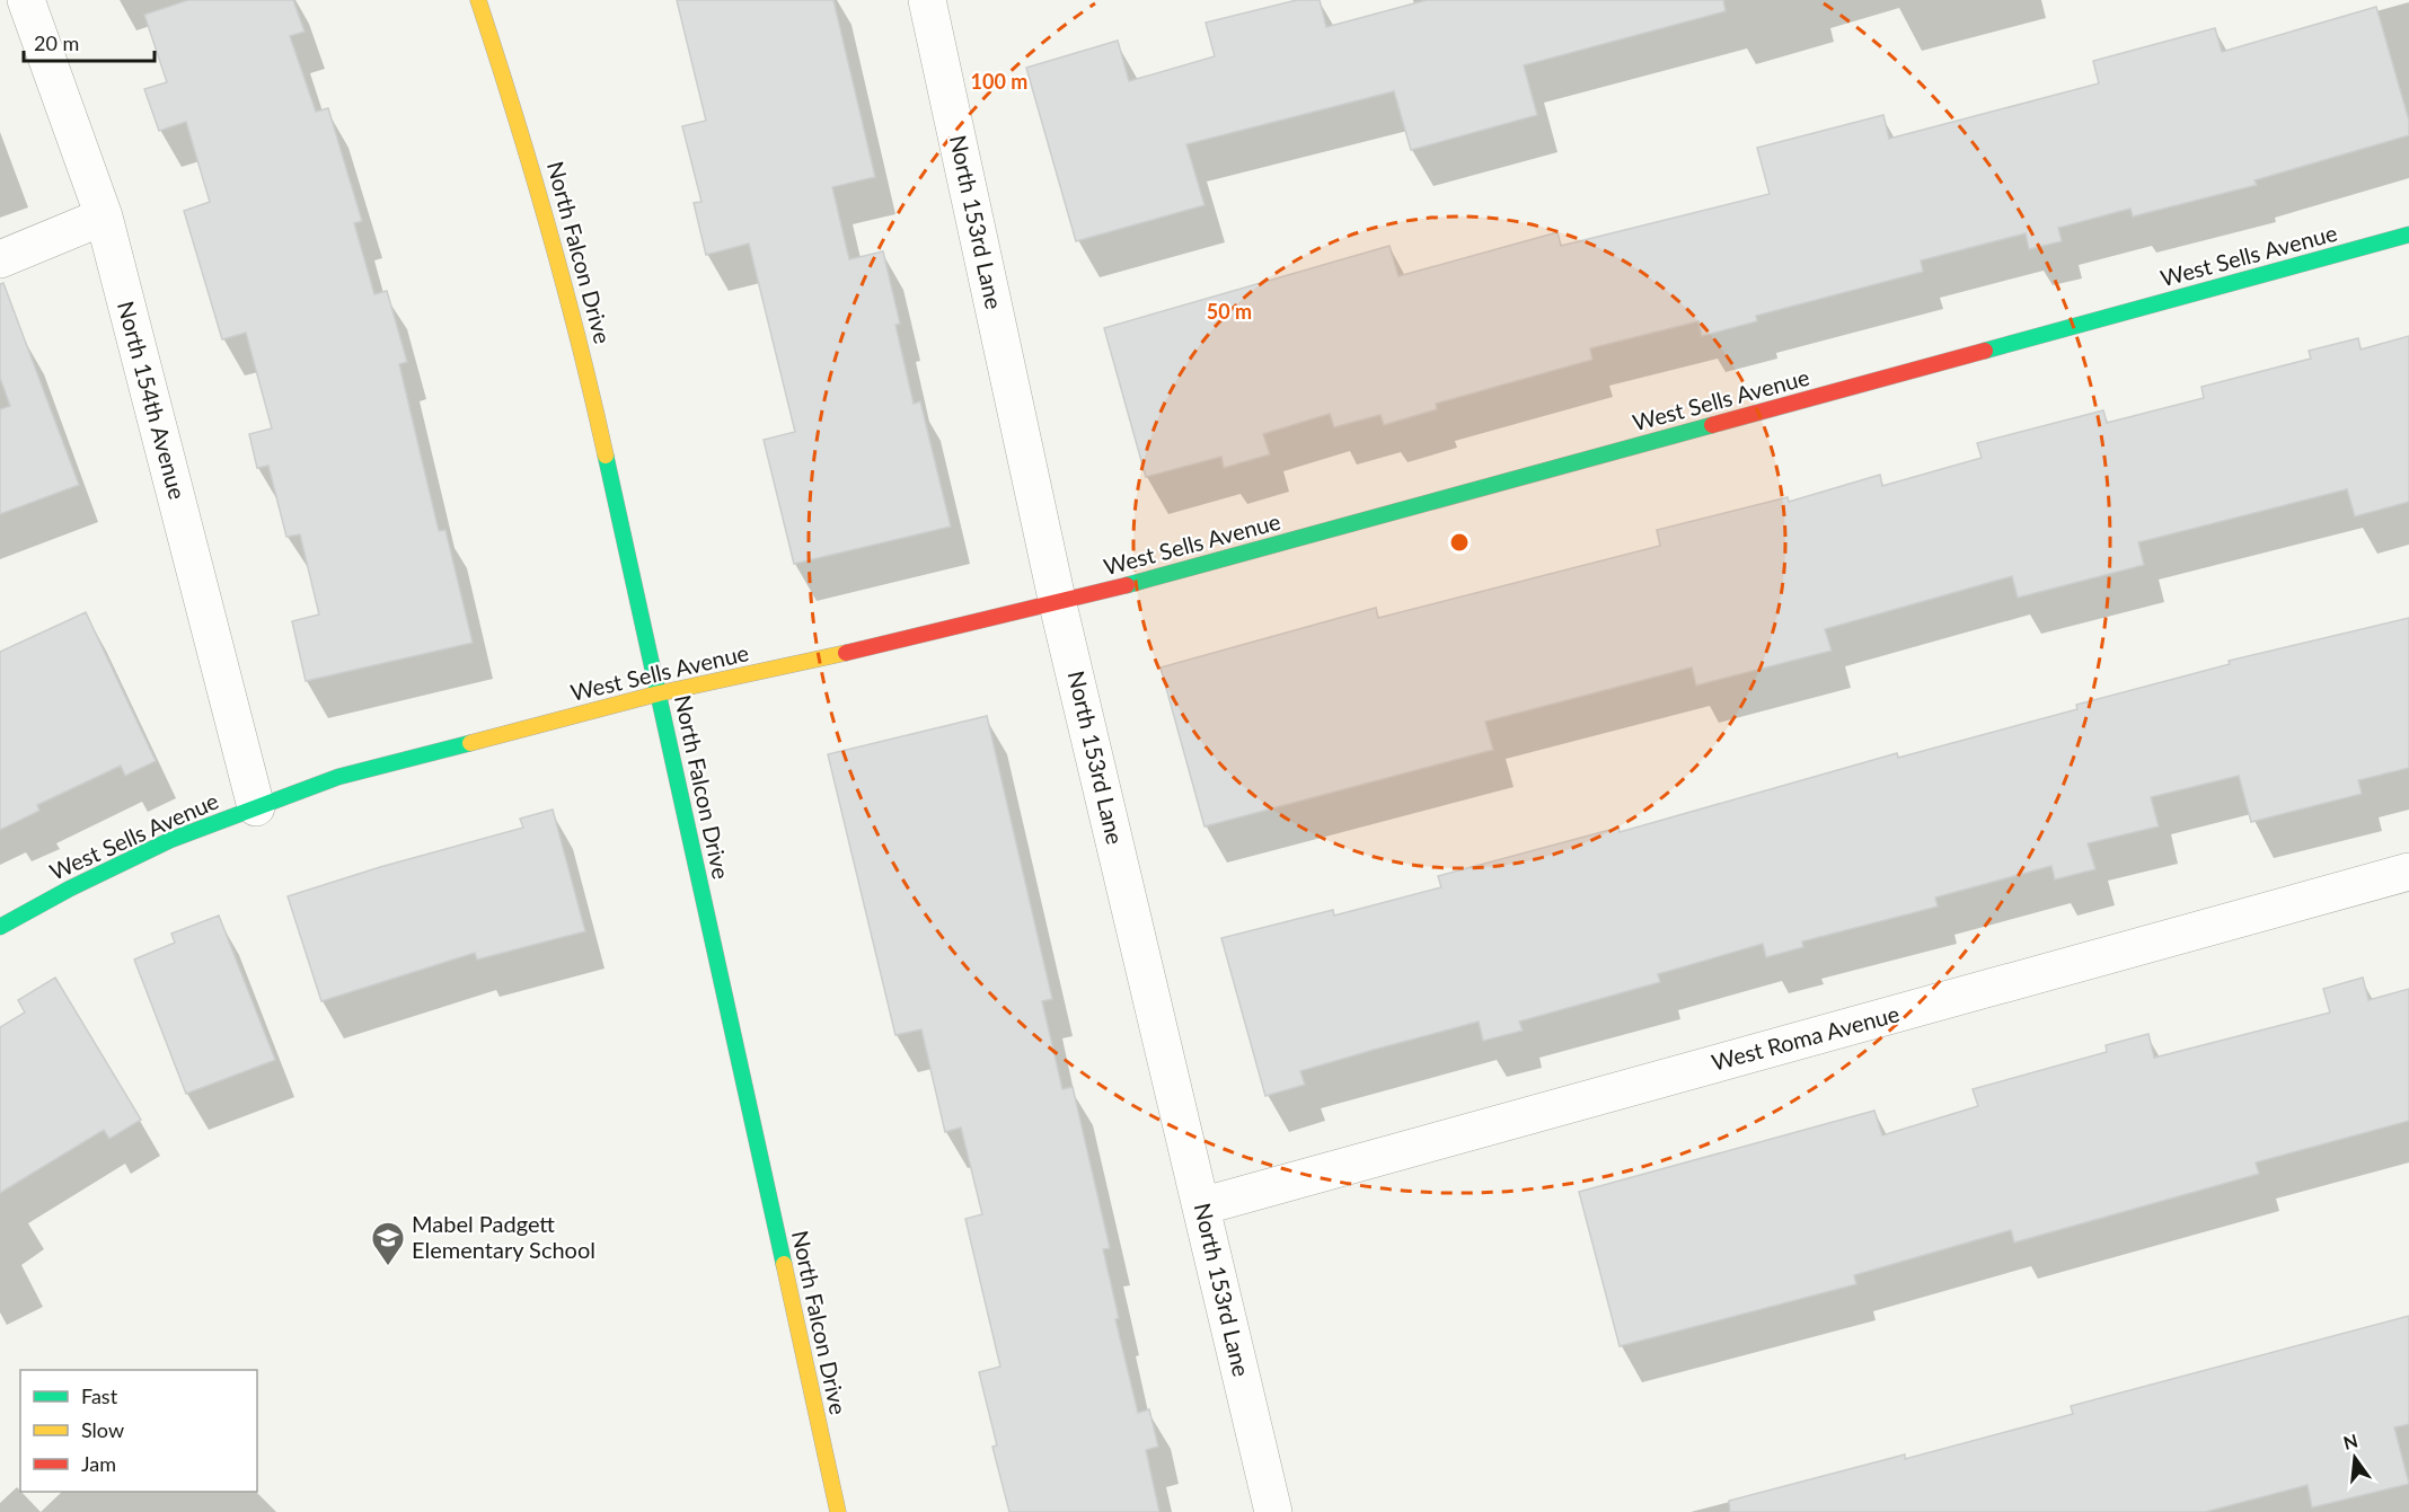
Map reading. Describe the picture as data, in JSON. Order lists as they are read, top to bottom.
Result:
{
  "streets": {
    "street": [
      "North 153rd Lane",
      "North Falcon Drive",
      "West Sells Avenue",
      "North 154th Avenue",
      "West Roma Avenue"
    ]
  },
  "crossings": [
    ["North 153rd Lane", "West Sells Avenue"],
    ["North 153rd Lane", "West Roma Avenue"],
    ["North Falcon Drive", "West Sells Avenue"],
    ["West Sells Avenue", "North 154th Avenue"]
  ],
  "places": {
    "school or university": ["Mabel Padgett Elementary School"]
  },
  "legend": ["Fast", "Slow", "Jam"],
  "scale_bar": "20 m",
  "north": "top",
  "rings": ["100 m", "50 m"]
}
